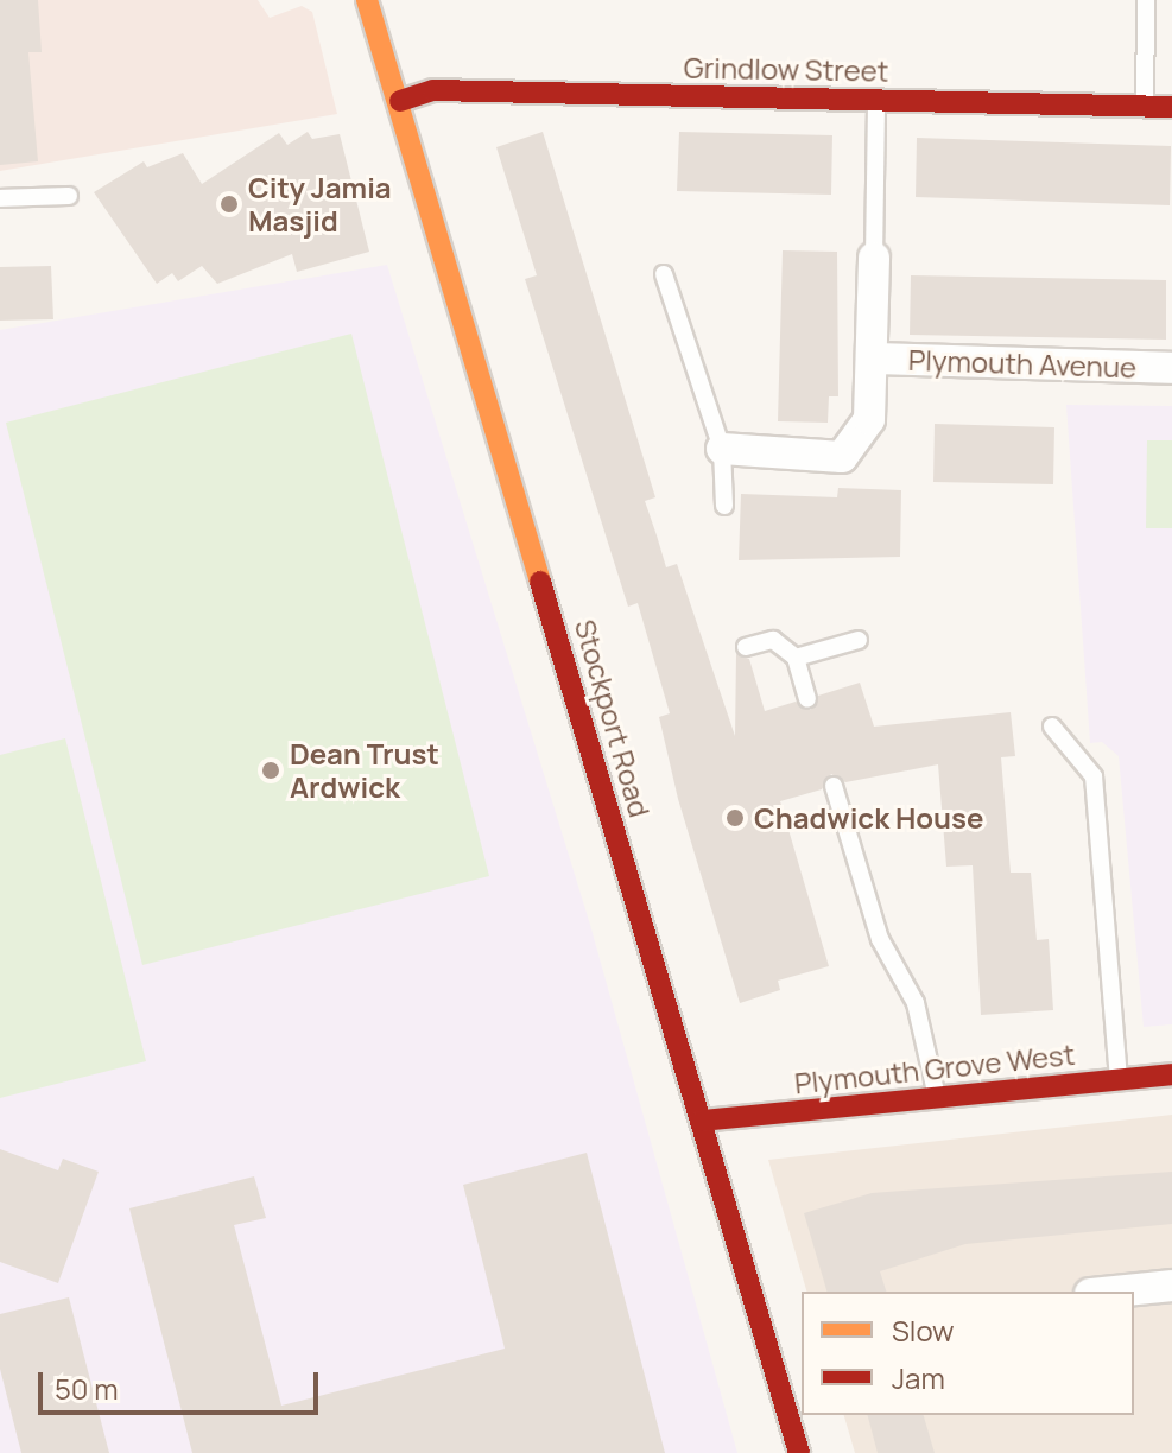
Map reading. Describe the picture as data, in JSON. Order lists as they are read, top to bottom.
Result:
{
  "streets": {
    "main road": ["Grindlow Street", "Stockport Road", "Plymouth Grove West"],
    "street": ["Plymouth Avenue"]
  },
  "crossings": [
    ["Grindlow Street", "Stockport Road"],
    ["Stockport Road", "Plymouth Grove West"]
  ],
  "places": ["City Jamia Masjid", "Dean Trust Ardwick", "Chadwick House"],
  "legend": ["Slow", "Jam"],
  "scale_bar": "50 m"
}
